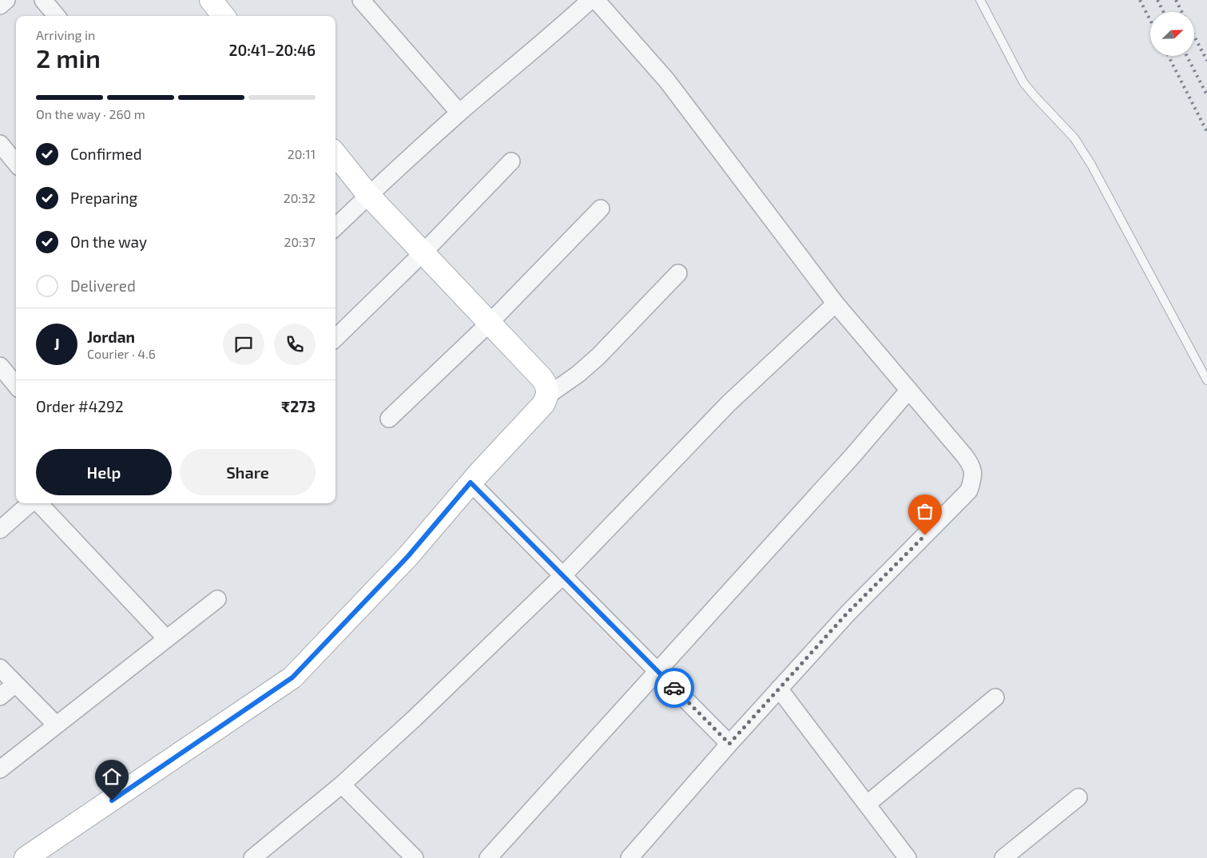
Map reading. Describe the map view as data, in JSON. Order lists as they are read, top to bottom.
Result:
{
  "north": "top right",
  "page": {
    "heading": ["2 min", "Arriving in", "20:41–20:46"],
    "panel": [
      "Jordan",
      "Courier · 4.6",
      "Order #4292",
      "₹273"
    ],
    "bar": "On the way · 260 m",
    "list": [
      ["Confirmed", "20:11"],
      ["Preparing", "20:32"],
      ["On the way", "20:37"],
      "Delivered"
    ],
    "round": "J",
    "buttons": ["Help", "Share"]
  }
}
